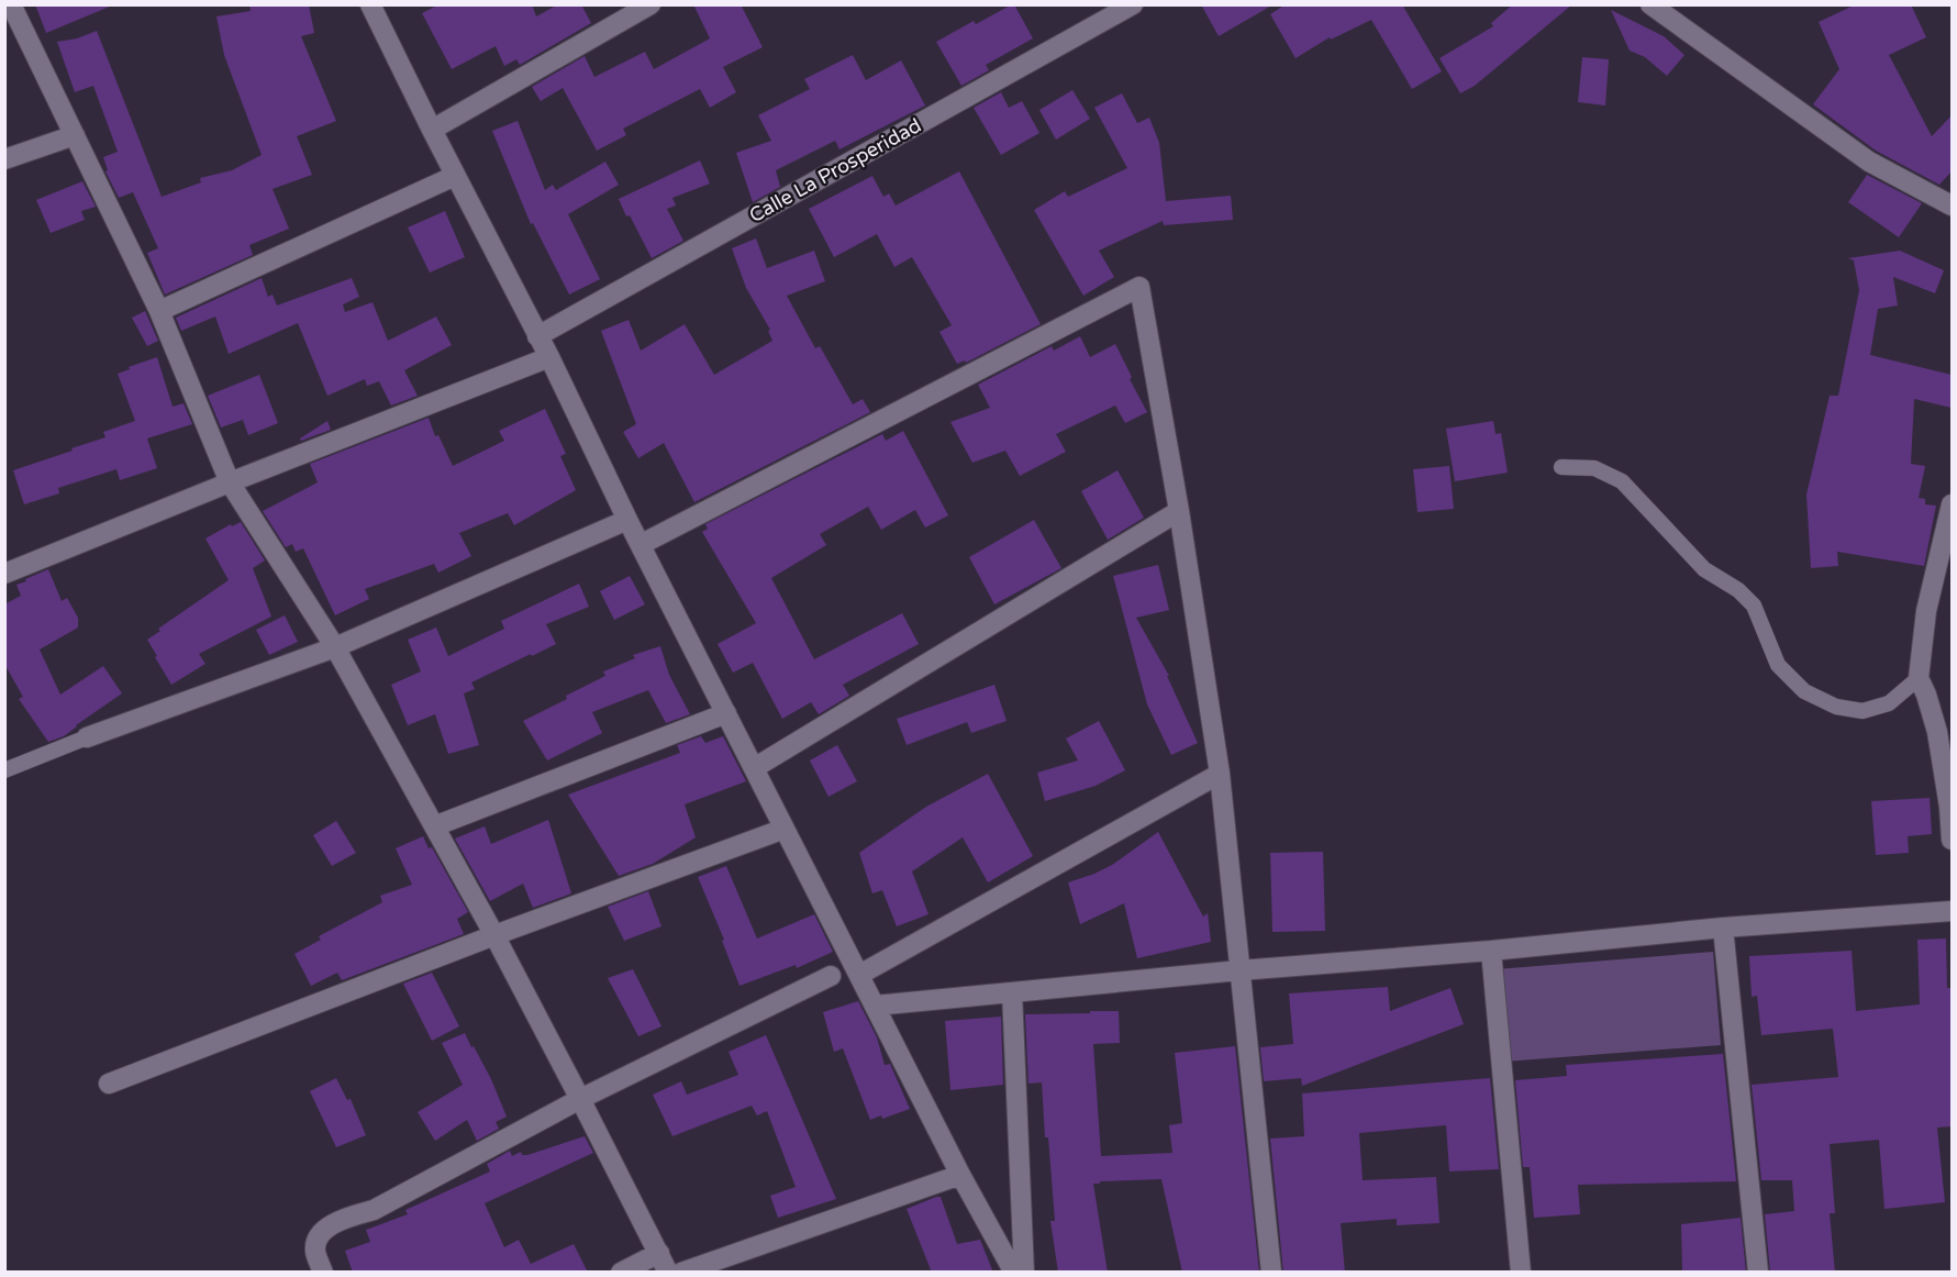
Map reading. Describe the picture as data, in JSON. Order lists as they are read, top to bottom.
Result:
{
  "streets": {
    "street": ["Calle La Prosperidad"]
  }
}
